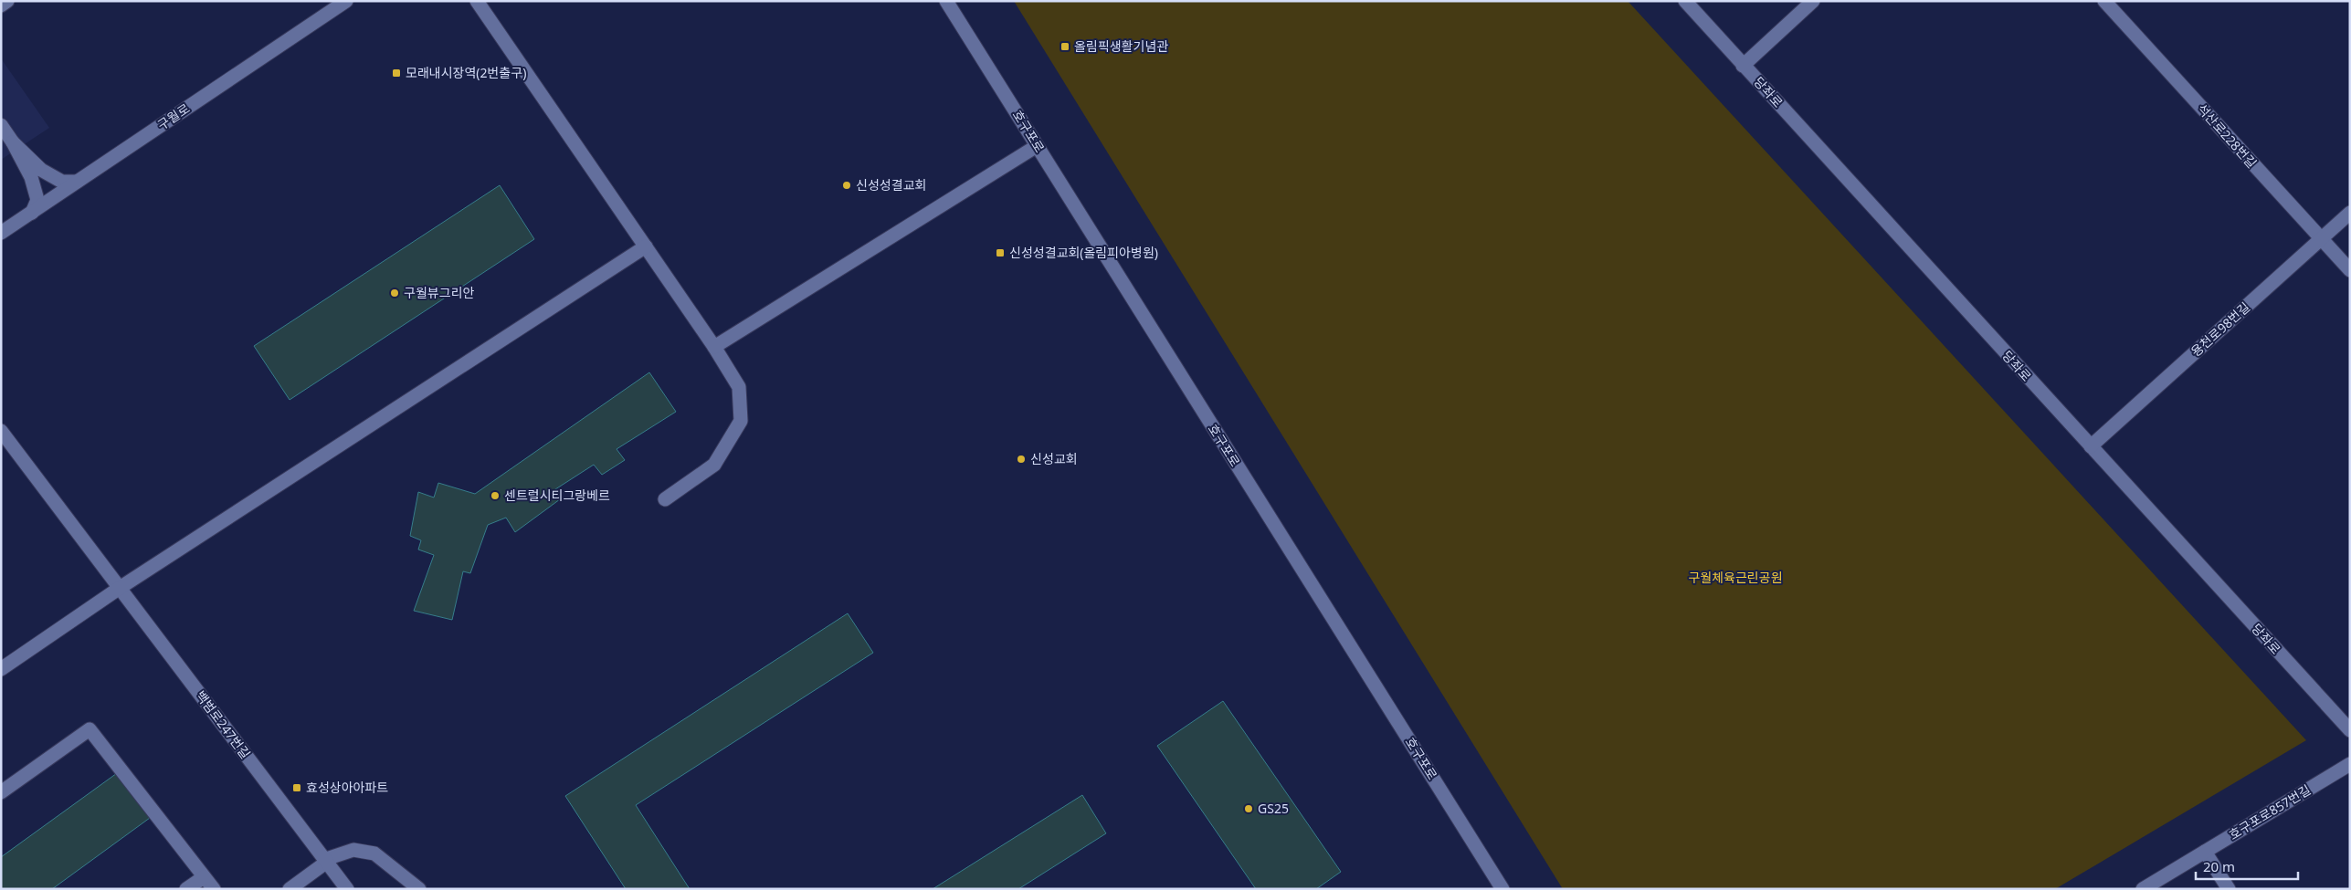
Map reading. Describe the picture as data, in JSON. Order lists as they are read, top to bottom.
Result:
{
  "streets": {
    "street": [
      "당좌로",
      "구월로",
      "호구포로",
      "석산로228번길",
      "용천로98번길",
      "백범로247번길",
      "호구포로857번길"
    ]
  },
  "crossings": [
    ["당좌로", "용천로98번길"],
    ["석산로228번길", "용천로98번길"]
  ],
  "parks": ["구월체육근린공원"],
  "places": {
    "transit": [
      "올림픽생활기념관",
      "모래내시장역(2번출구)",
      "신성성결교회(올림피아병원)",
      "효성상아아파트"
    ],
    "other": [
      "신성성결교회",
      "구월뷰그리안",
      "신성교회",
      "센트럴시티그랑베르",
      "GS25"
    ]
  },
  "scale_bar": "20 m"
}
